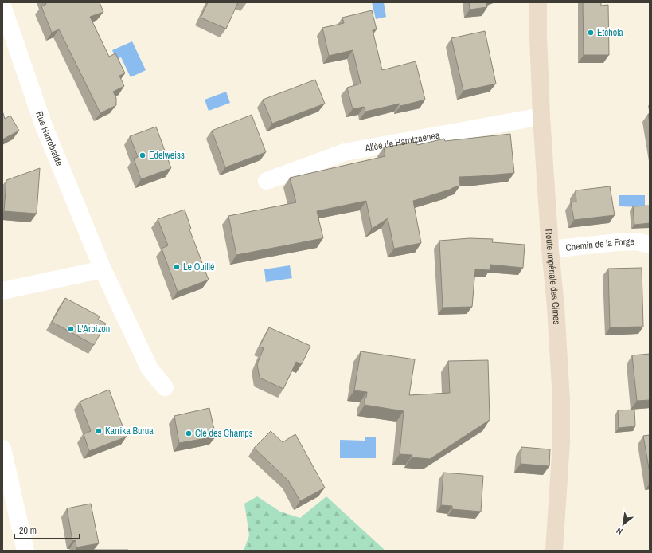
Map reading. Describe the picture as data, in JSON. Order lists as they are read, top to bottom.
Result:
{
  "streets": {
    "main road": ["Route Impériale des Cimes"],
    "street": ["Rue Harrobialde", "Allée de Harotzaenea", "Chemin de la Forge"]
  },
  "crossings": [
    ["Allée de Harotzaenea", "Route Impériale des Cimes"],
    ["Chemin de la Forge", "Route Impériale des Cimes"]
  ],
  "places": [
    "Etchola",
    "Edelweiss",
    "Le Ouillé",
    "L'Arbizon",
    "Karrika Burua",
    "Clé des Champs"
  ],
  "scale_bar": "20 m",
  "north": "bottom left"
}
